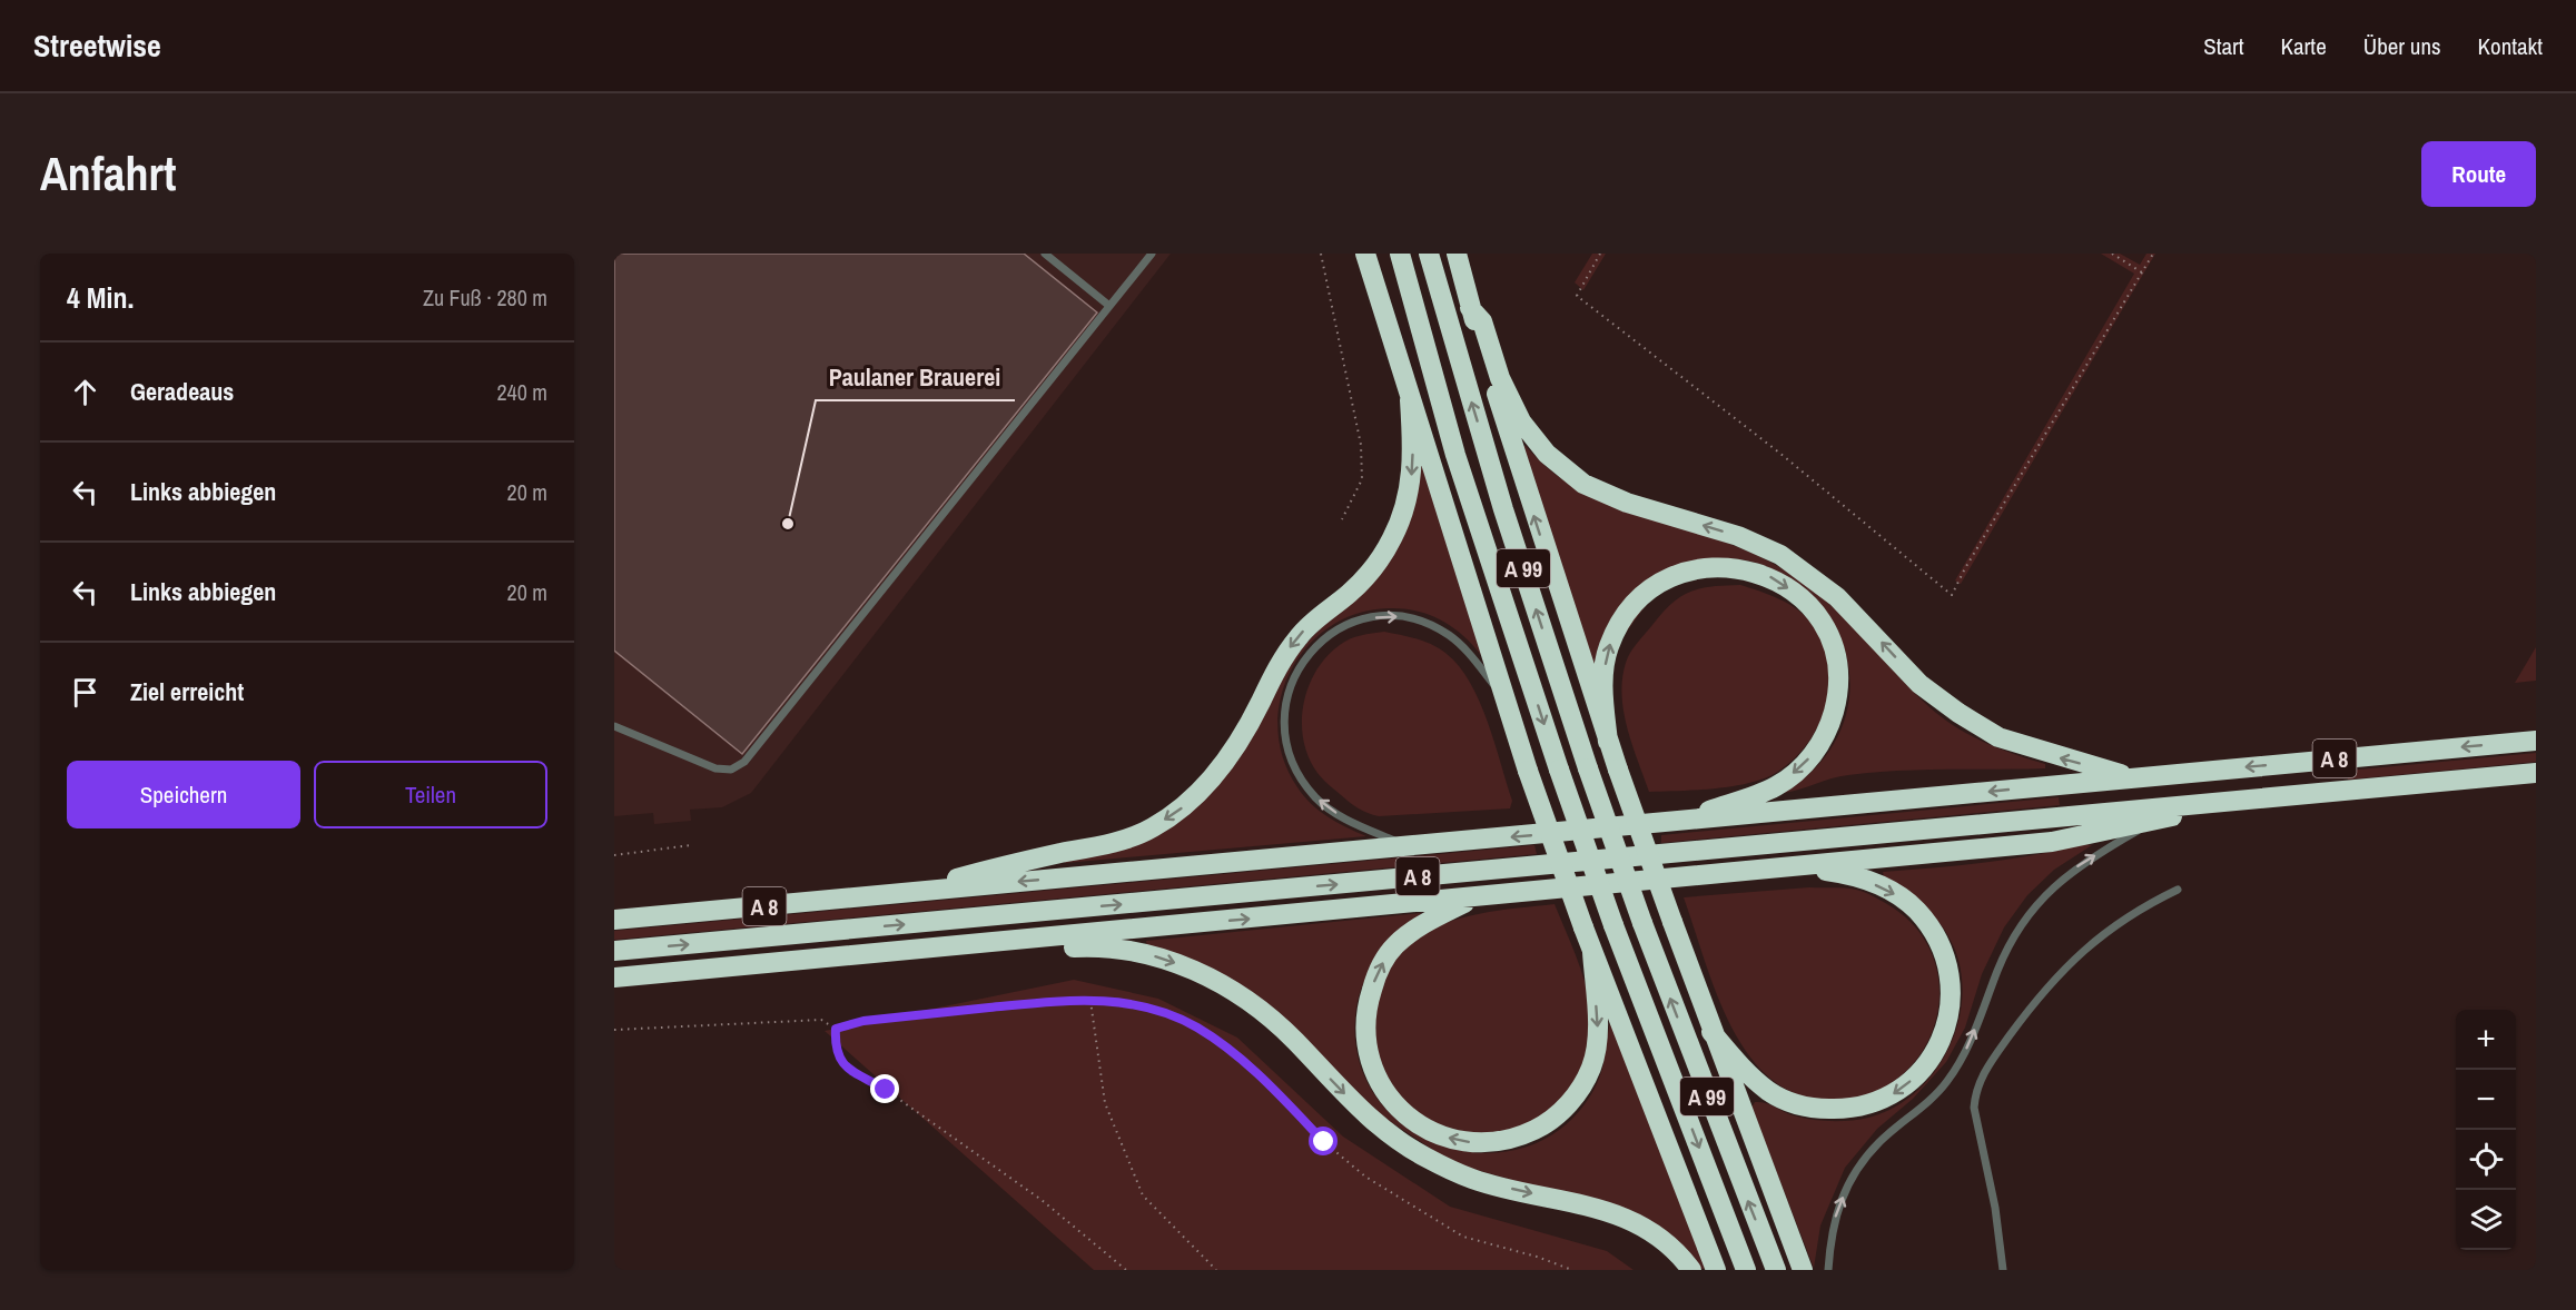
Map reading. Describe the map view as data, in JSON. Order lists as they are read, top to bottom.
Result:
{
  "streets": {
    "highway": ["A 99", "A 8"]
  },
  "places": ["Paulaner Brauerei"],
  "page": {
    "header": "Streetwise",
    "nav": [
      "Start",
      "Karte",
      "Über uns",
      "Kontakt"
    ],
    "buttons": [
      "Route",
      ["Speichern", "Teilen"]
    ],
    "title": "Anfahrt",
    "heading": ["4 Min.", "Zu Fuß · 280 m"],
    "list": [
      ["Geradeaus", "240 m"],
      ["Links abbiegen", "20 m"],
      ["Links abbiegen", "20 m"],
      "Ziel erreicht"
    ],
    "map_buttons": ["+", "−"]
  }
}
